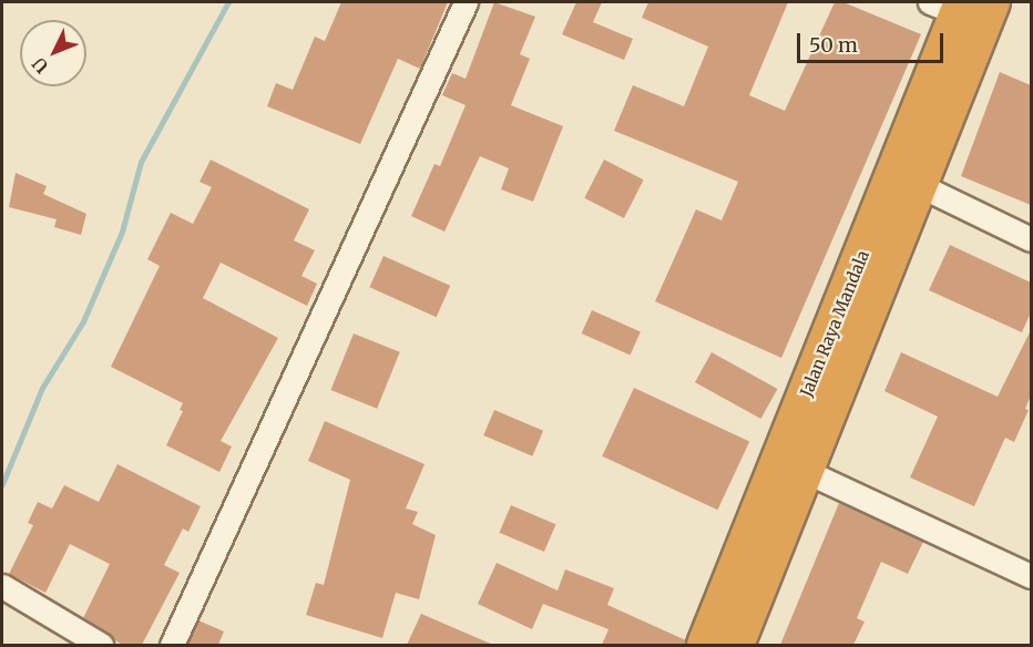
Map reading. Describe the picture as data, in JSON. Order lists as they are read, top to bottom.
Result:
{
  "streets": {
    "highway": ["Jalan Raya Mandala"]
  },
  "scale_bar": "50 m",
  "north": "bottom left"
}
